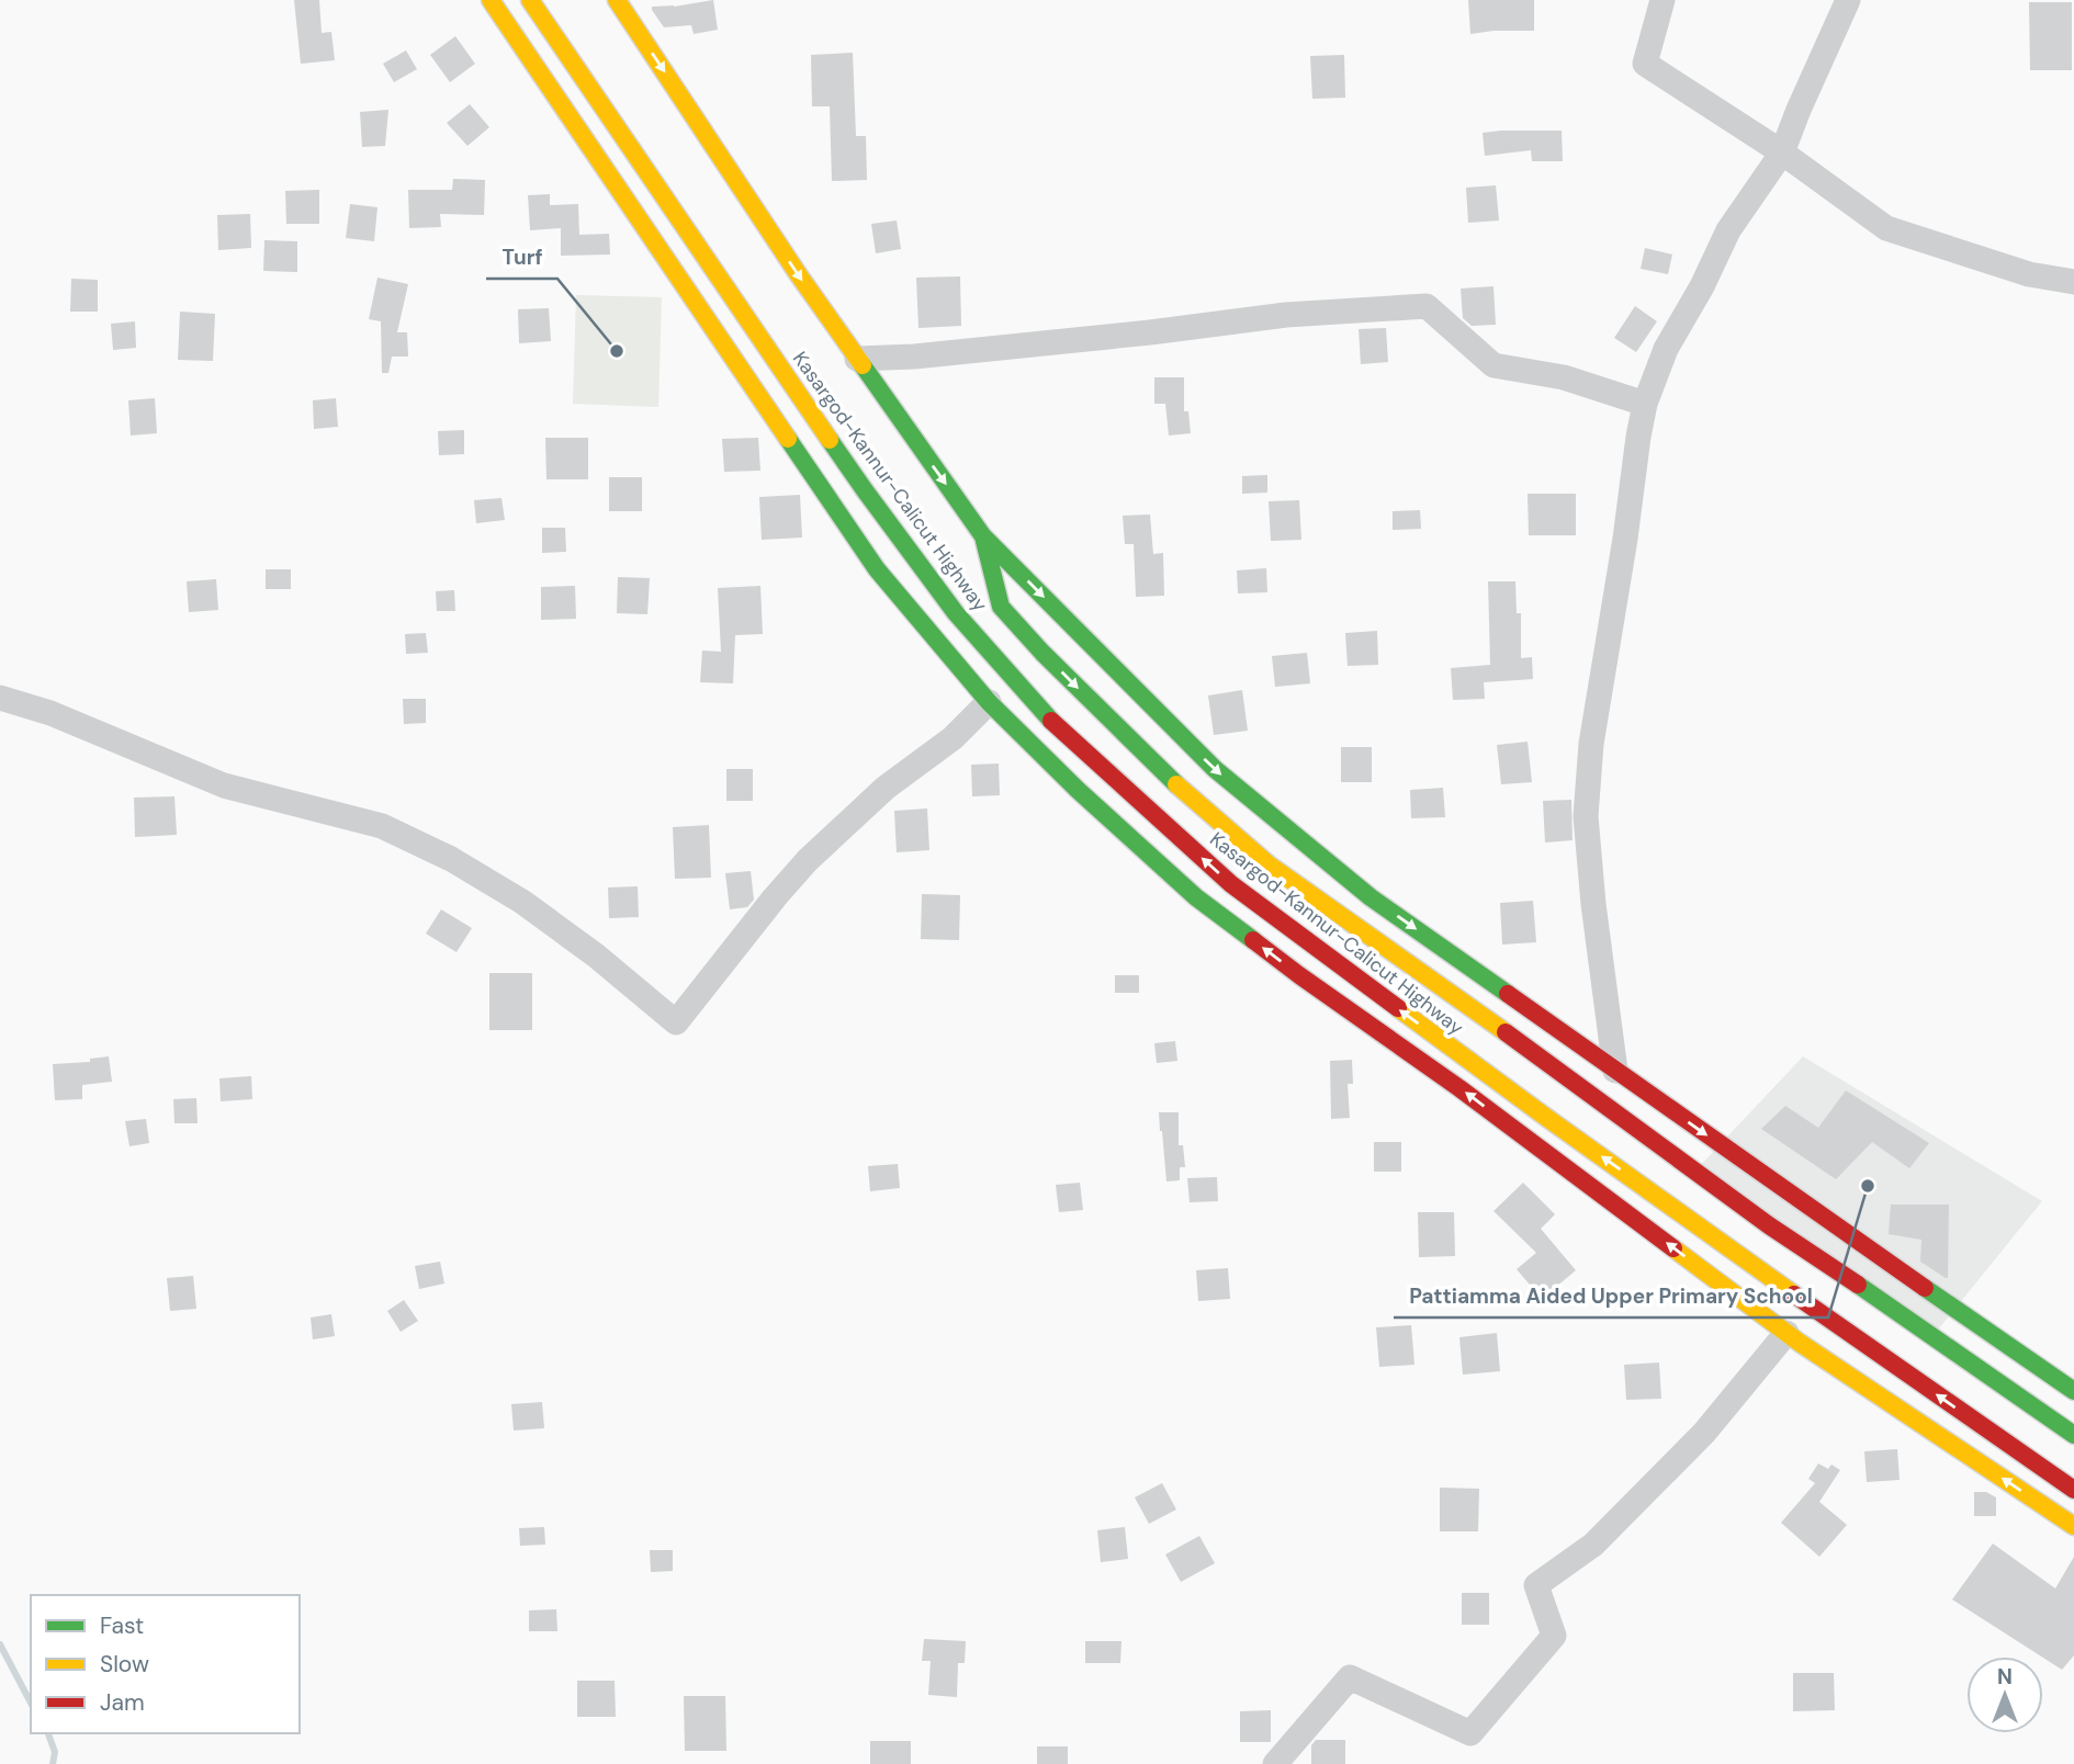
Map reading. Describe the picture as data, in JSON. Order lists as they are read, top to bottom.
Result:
{
  "streets": {
    "main road": ["Kasargod-Kannur-Calicut Highway"]
  },
  "places": ["Turf", "Pattiamma Aided Upper Primary School"],
  "legend": ["Fast", "Slow", "Jam"],
  "north": "top"
}
